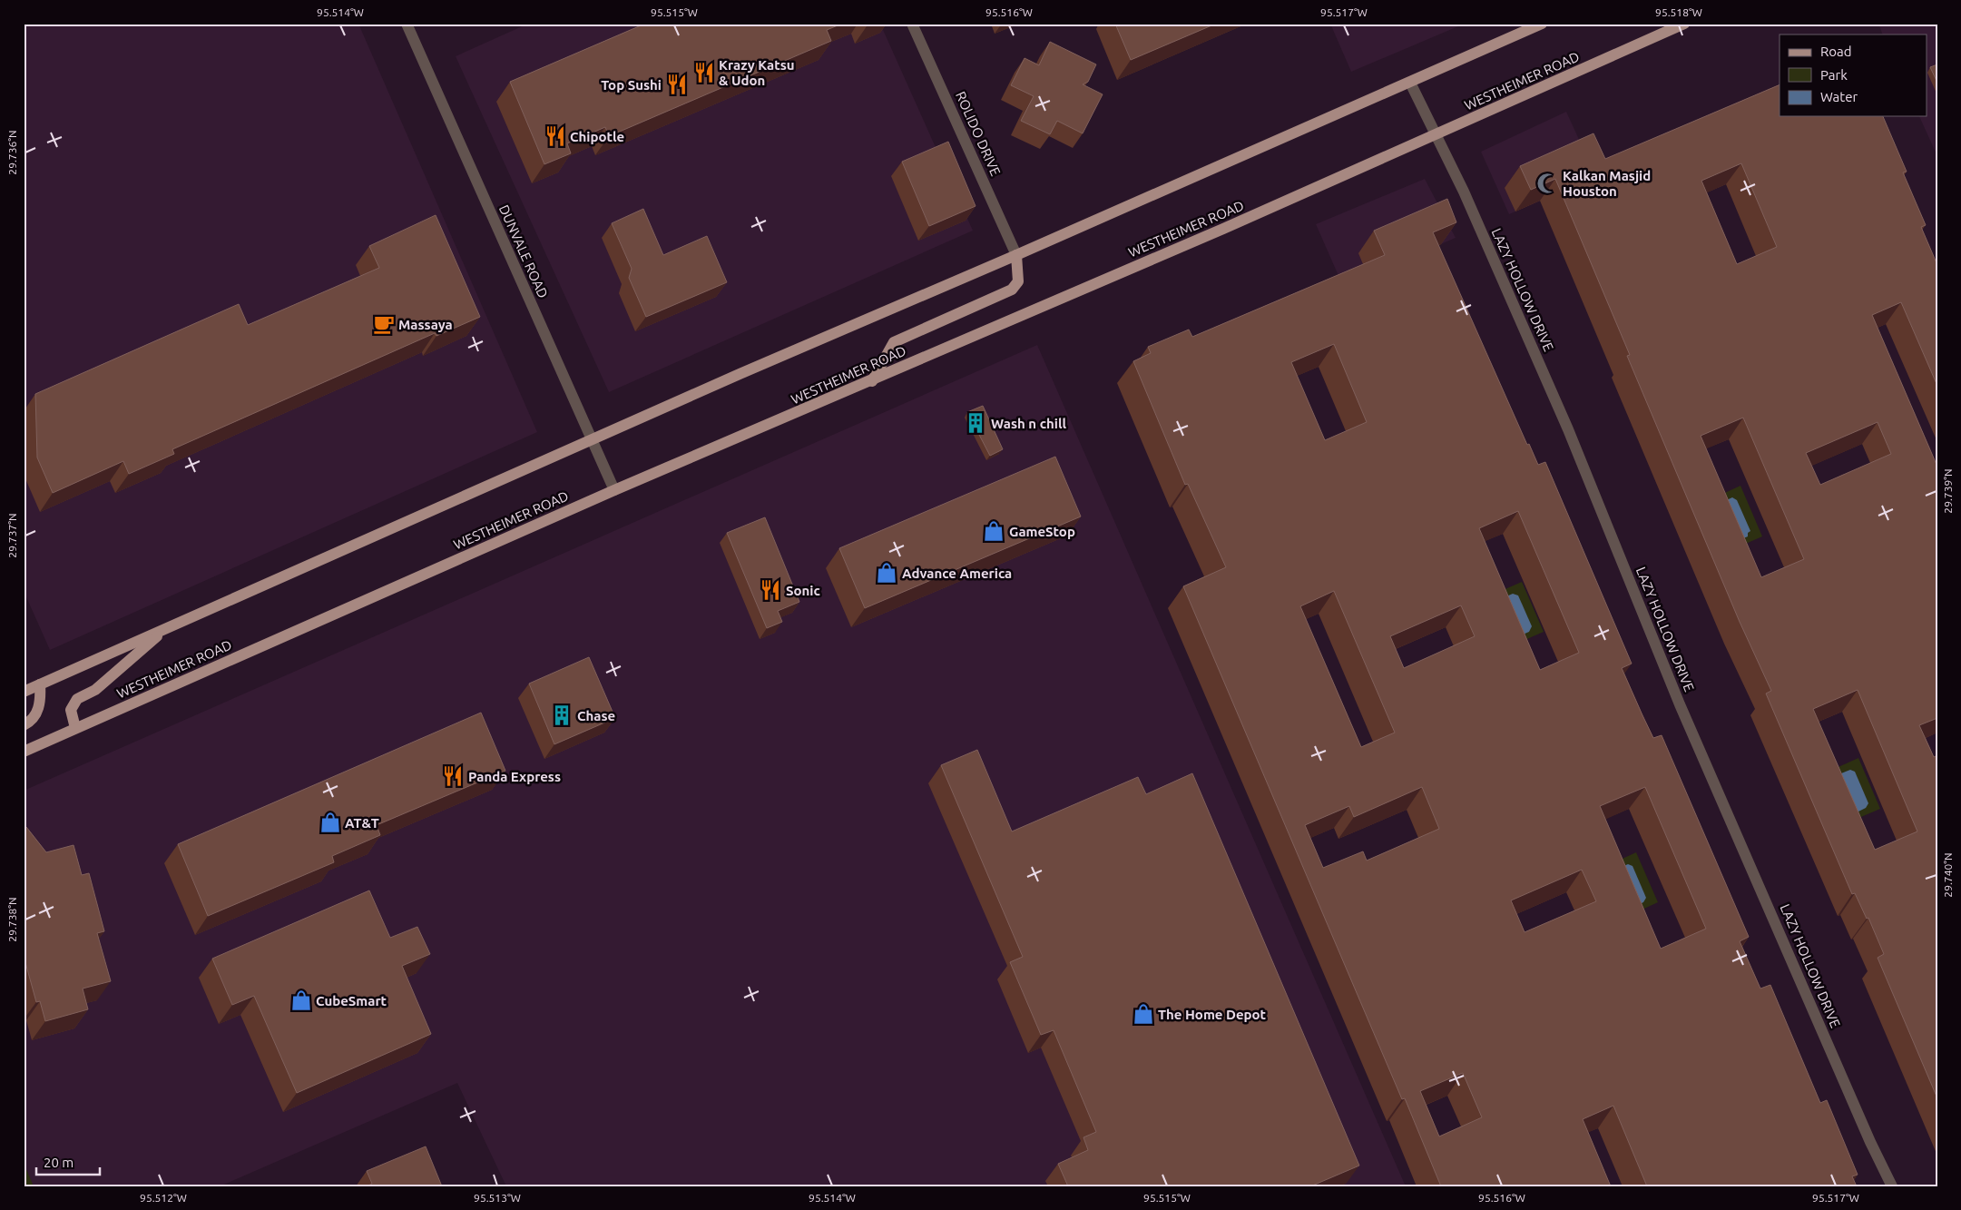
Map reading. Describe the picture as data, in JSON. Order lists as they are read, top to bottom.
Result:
{
  "streets": {
    "main road": ["WESTHEIMER ROAD"],
    "street": ["ROLIDO DRIVE", "DUNVALE ROAD", "LAZY HOLLOW DRIVE"]
  },
  "crossings": [
    ["WESTHEIMER ROAD", "DUNVALE ROAD"],
    ["WESTHEIMER ROAD", "LAZY HOLLOW DRIVE"]
  ],
  "places": {
    "restaurant": [
      "Krazy Katsu & Udon",
      "Top Sushi",
      "Chipotle",
      "Sonic",
      "Panda Express"
    ],
    "mosque": ["Kalkan Masjid Houston"],
    "cafe": ["Massaya"],
    "building": ["Wash n chill", "Chase"],
    "shop": [
      "GameStop",
      "Advance America",
      "AT&T",
      "CubeSmart",
      "The Home Depot"
    ]
  },
  "legend": ["Road", "Park", "Water"],
  "scale_bar": "20 m",
  "coordinates": [
    "95.514°W",
    "95.515°W",
    "95.516°W",
    "95.517°W",
    "95.518°W",
    "29.736°N",
    "29.739°N",
    "29.737°N",
    "29.740°N",
    "29.738°N",
    "95.512°W",
    "95.513°W"
  ]
}
